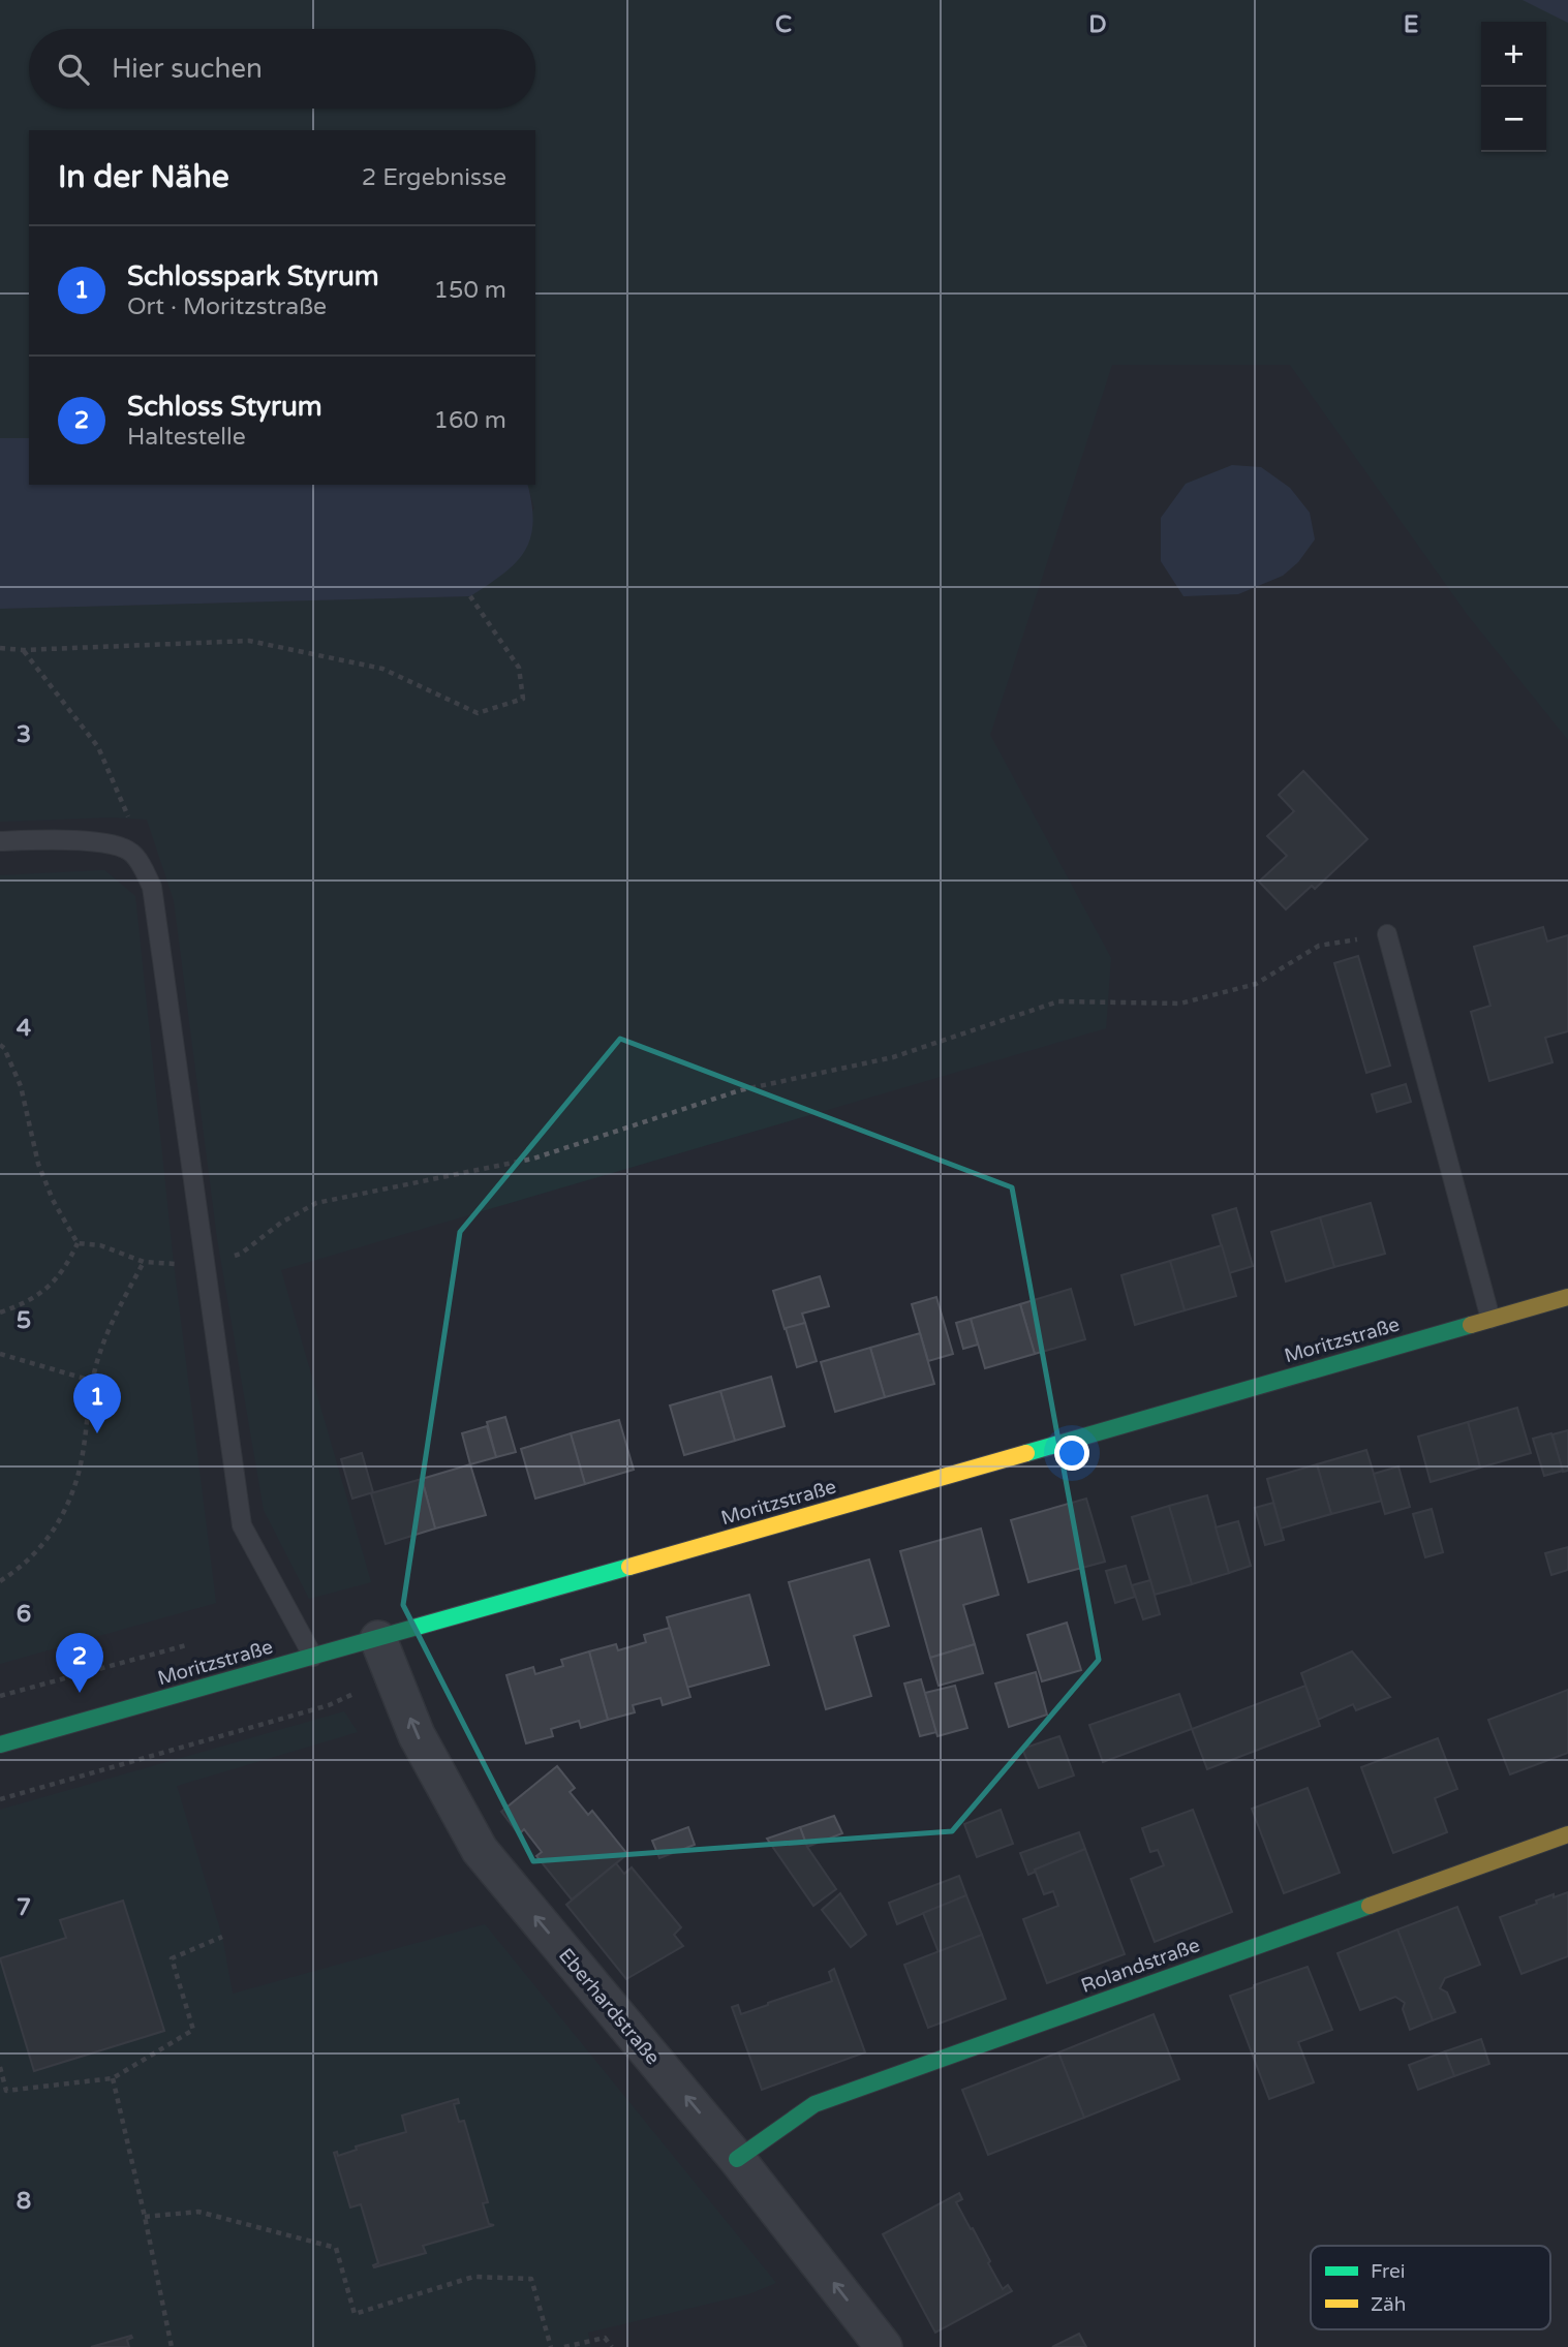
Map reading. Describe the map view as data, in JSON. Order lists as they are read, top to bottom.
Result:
{
  "streets": {
    "main road": ["Moritzstraße", "Rolandstraße"],
    "street": ["Eberhardstraße"]
  },
  "crossings": [
    ["Moritzstraße", "Eberhardstraße"],
    ["Rolandstraße", "Eberhardstraße"]
  ],
  "one_way": ["Eberhardstraße"],
  "legend": ["Frei", "Zäh"],
  "page": {
    "map_buttons": ["+", "−"],
    "search": "Hier suchen",
    "heading": ["In der Nähe", "2 Ergebnisse"],
    "list": [
      {
        "mark": "1",
        "name": "Schlosspark Styrum",
        "note": "Ort · Moritzstraße",
        "value": "150 m"
      },
      {
        "mark": "2",
        "name": "Schloss Styrum",
        "note": "Haltestelle",
        "value": "160 m"
      }
    ],
    "pins": ["1", "2"]
  },
  "grid": {
    "columns": ["C", "D", "E"],
    "rows": [
      "3",
      "4",
      "5",
      "6",
      "7",
      "8"
    ]
  }
}
